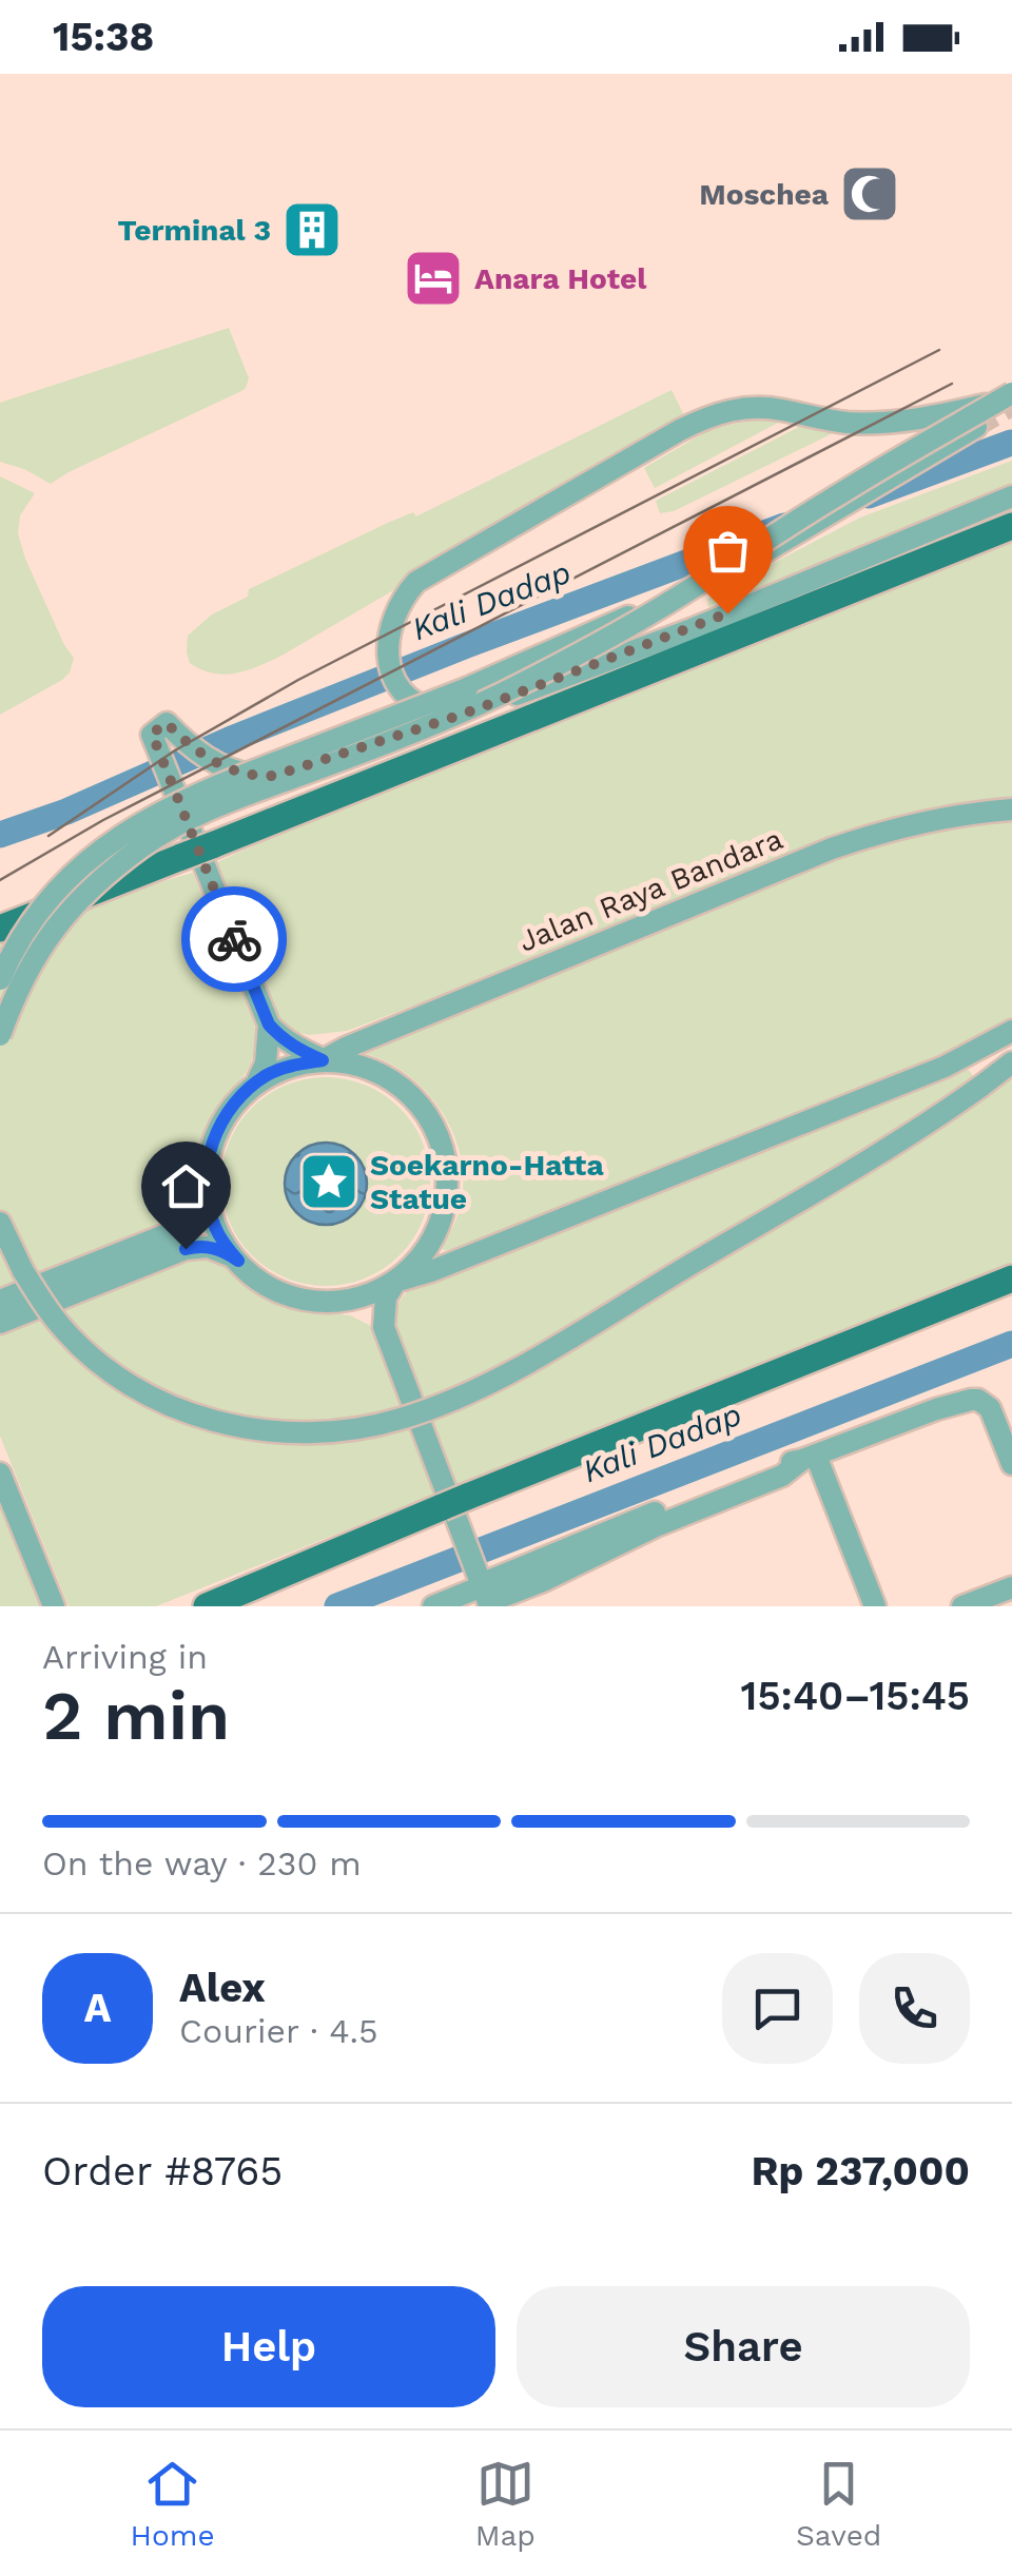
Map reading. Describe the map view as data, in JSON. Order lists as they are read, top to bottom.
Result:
{
  "streets": {
    "street": ["Jalan Raya Bandara"]
  },
  "water": ["Kali Dadap"],
  "places": {
    "mosque": ["Moschea"],
    "building": ["Terminal 3"],
    "hotel": ["Anara Hotel"],
    "place": ["Soekarno-Hatta Statue"]
  },
  "page": {
    "status": "15:38",
    "heading": ["2 min", "Arriving in", "15:40–15:45"],
    "panel": [
      "Alex",
      "Courier · 4.5",
      "Order #8765",
      "Rp 237,000"
    ],
    "bar": "On the way · 230 m",
    "round": "A",
    "buttons": ["Help", "Share"],
    "tabs": ["Home", "Map", "Saved"]
  }
}
